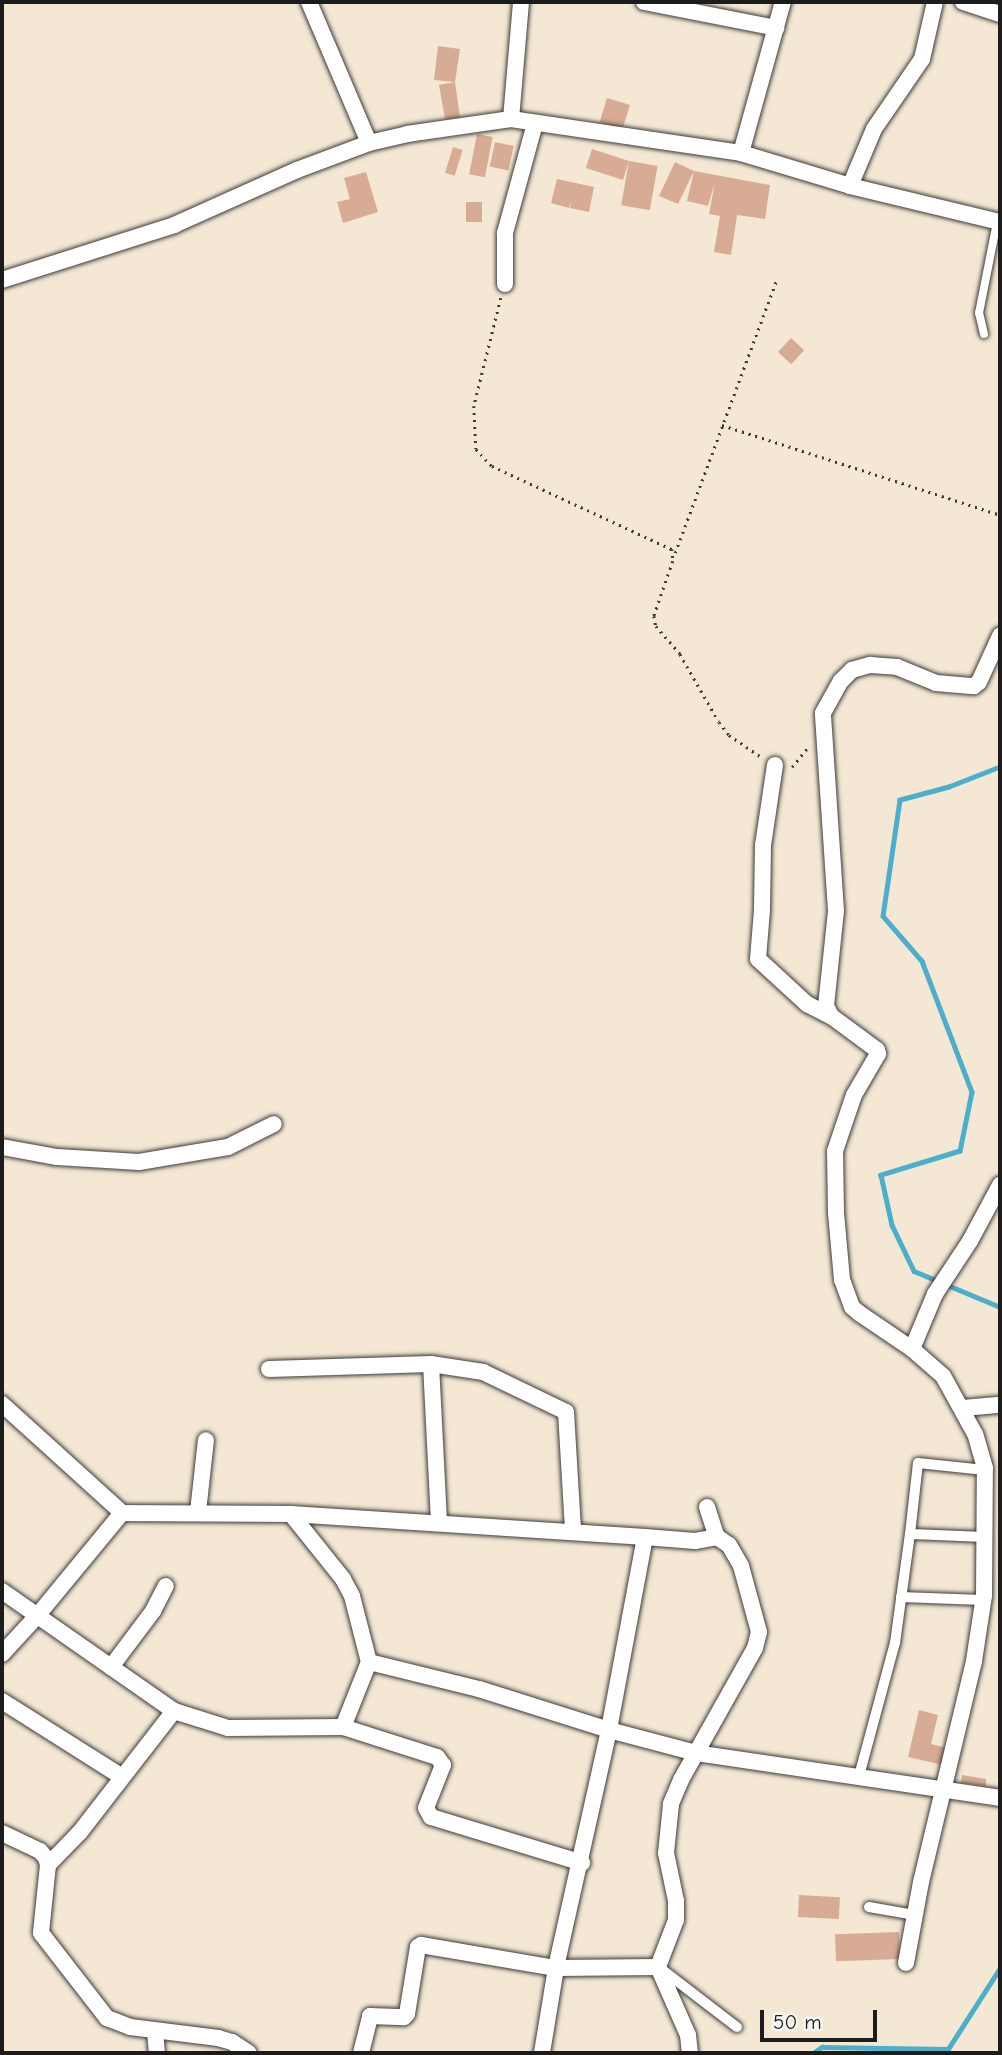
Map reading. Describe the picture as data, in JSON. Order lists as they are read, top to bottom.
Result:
{
  "scale_bar": "50 m"
}
